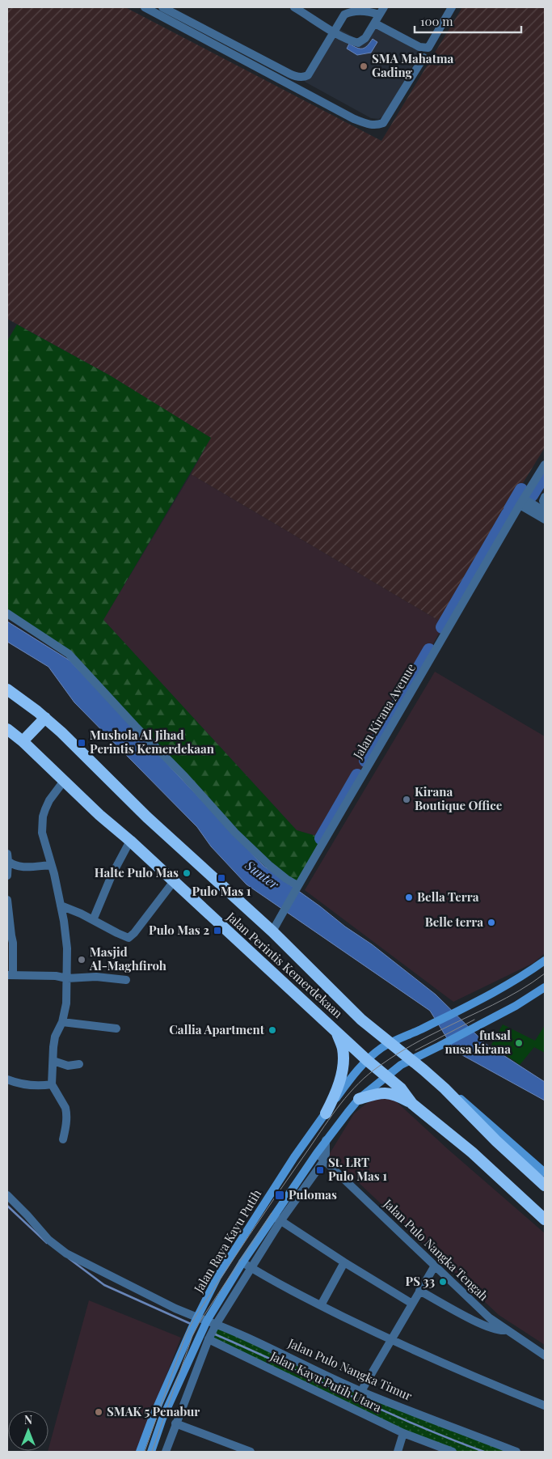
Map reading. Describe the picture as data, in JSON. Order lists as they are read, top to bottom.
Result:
{
  "streets": {
    "highway": ["Jalan Perintis Kemerdekaan"],
    "main road": ["Jalan Raya Kayu Putih"],
    "street": [
      "Jalan Kirana Avenue",
      "Jalan Pulo Nangka Tengah",
      "Jalan Pulo Nangka Timur",
      "Jalan Kayu Putih Utara"
    ]
  },
  "crossings": [
    ["Jalan Kirana Avenue", "Jalan Perintis Kemerdekaan"],
    ["Jalan Perintis Kemerdekaan", "Jalan Raya Kayu Putih"],
    ["Jalan Raya Kayu Putih", "Jalan Pulo Nangka Tengah"],
    ["Jalan Raya Kayu Putih", "Jalan Pulo Nangka Timur"],
    ["Jalan Raya Kayu Putih", "Jalan Kayu Putih Utara"]
  ],
  "water": ["Sunter"],
  "places": {
    "other": [
      "SMA Mahatma Gading",
      "Kirana Boutique Office",
      "Halte Pulo Mas",
      "Bella Terra",
      "Belle terra",
      "Masjid Al-Maghfiroh",
      "Callia Apartment",
      "futsal nusa kirana",
      "PS 33",
      "SMAK 5 Penabur"
    ],
    "transit": [
      "Mushola Al Jihad Perintis Kemerdekaan",
      "Pulo Mas 1",
      "Pulo Mas 2",
      "St. LRT Pulo Mas 1",
      "Pulomas"
    ]
  },
  "scale_bar": "100 m",
  "north": "top"
}
